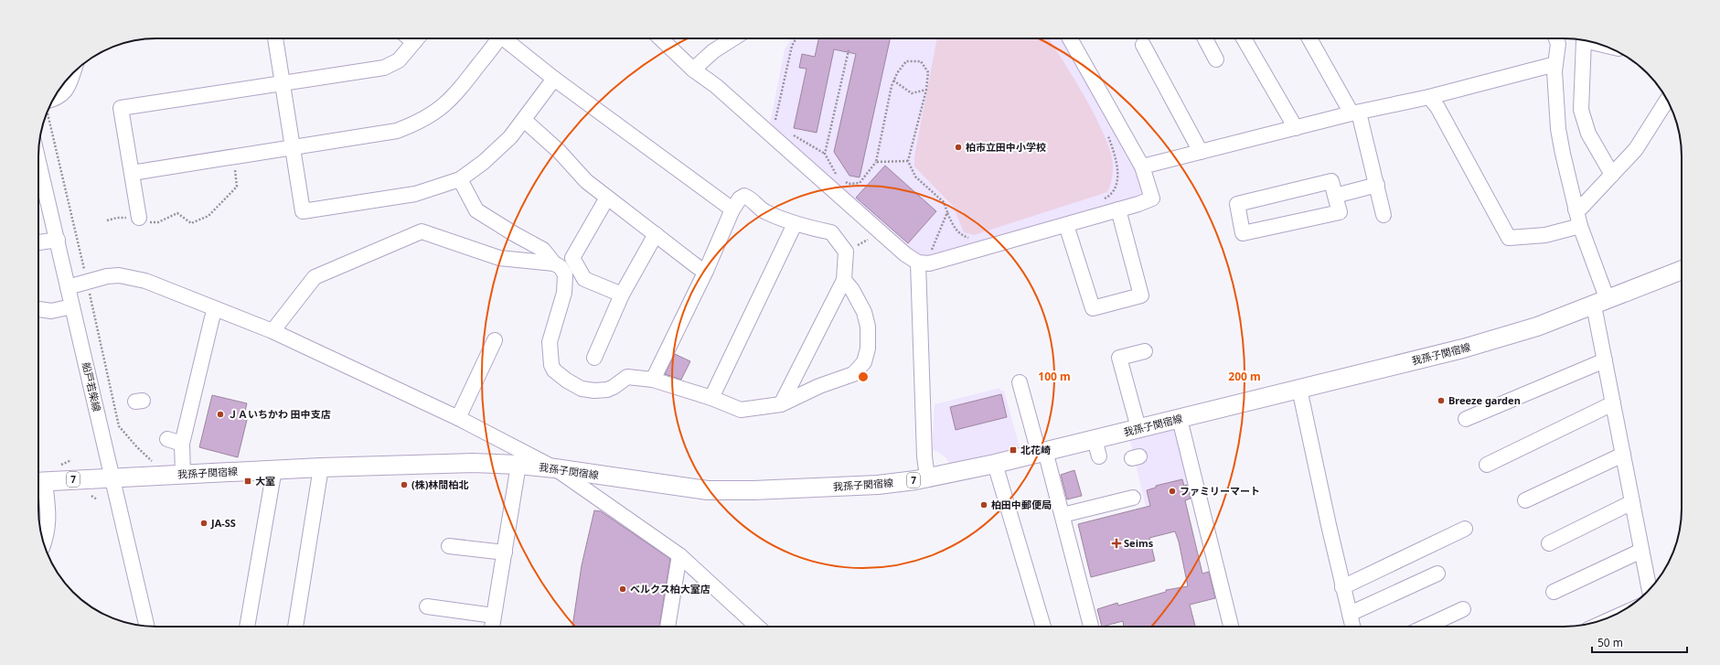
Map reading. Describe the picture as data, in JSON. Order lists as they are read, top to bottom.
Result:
{
  "streets": {
    "main road": ["我孫子関宿線", "7"],
    "street": ["船戸若柴線"]
  },
  "crossings": [
    ["我孫子関宿線", "船戸若柴線"]
  ],
  "places": {
    "other": [
      "柏市立田中小学校",
      "Breeze garden",
      "ＪＡいちかわ 田中支店",
      "(株)林間柏北",
      "ファミリーマート",
      "柏田中郵便局",
      "JA-SS",
      "ベルクス柏大室店"
    ],
    "transit": ["北花崎", "大室"],
    "health": ["Seims"]
  },
  "scale_bar": "50 m",
  "rings": ["100 m", "200 m"]
}
